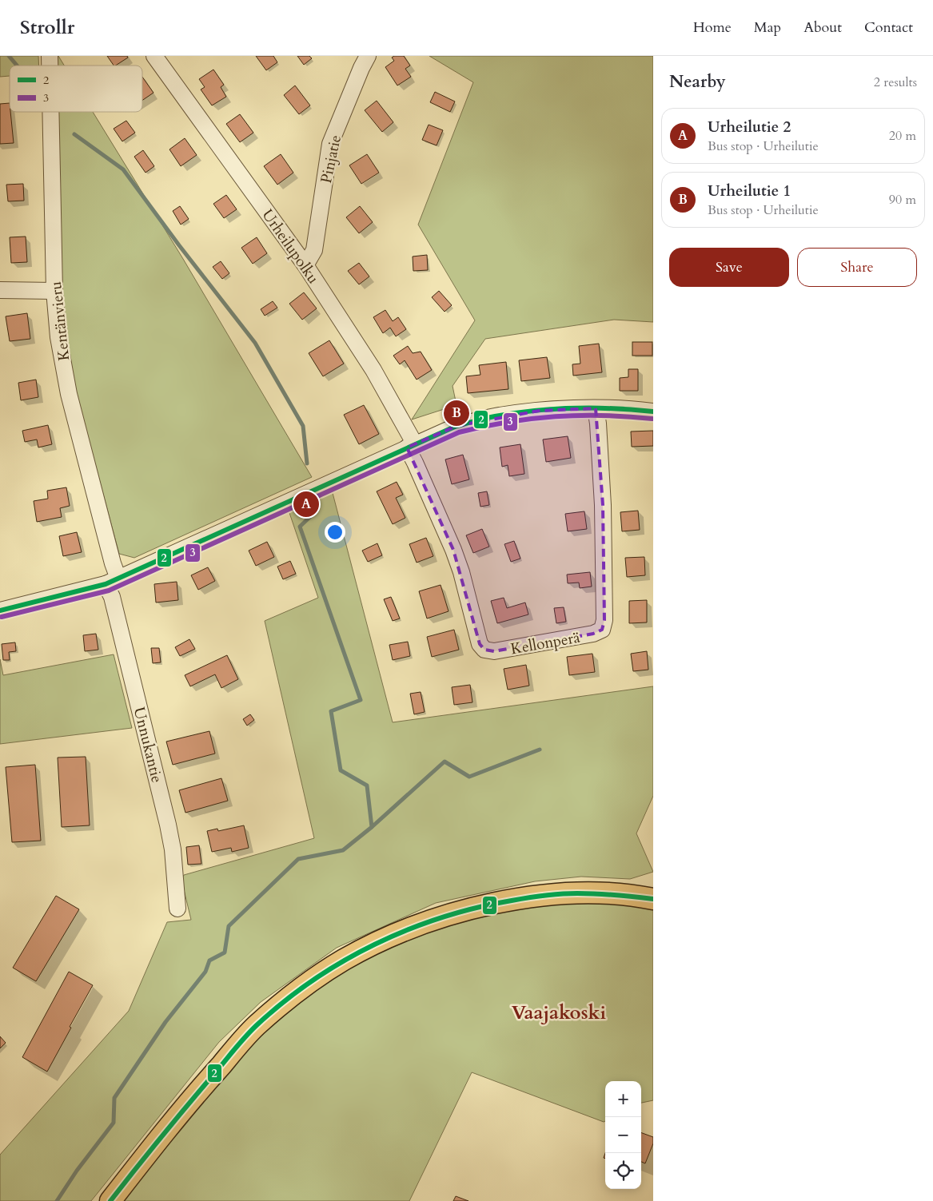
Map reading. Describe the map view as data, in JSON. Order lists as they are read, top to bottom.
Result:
{
  "streets": {
    "street": [
      "Pinjatie",
      "Urheilupolku",
      "Kentänvieru",
      "Kellonperä",
      "Unnukantie"
    ]
  },
  "crossings": [
    ["Pinjatie", "Urheilupolku"],
    ["Urheilupolku", "Kellonperä"],
    ["Kentänvieru", "Unnukantie"]
  ],
  "districts": ["Vaajakoski"],
  "lines": ["transit line 2", "transit line 3"],
  "legend": ["2", "3"],
  "page": {
    "header": "Strollr",
    "nav": [
      "Home",
      "Map",
      "About",
      "Contact"
    ],
    "heading": ["Nearby", "2 results"],
    "list": [
      {
        "mark": "A",
        "name": "Urheilutie 2",
        "note": "Bus stop · Urheilutie",
        "value": "20 m"
      },
      {
        "mark": "B",
        "name": "Urheilutie 1",
        "note": "Bus stop · Urheilutie",
        "value": "90 m"
      }
    ],
    "buttons": ["Save", "Share"],
    "pins": ["B", "A"],
    "map_buttons": ["+", "−"]
  }
}
